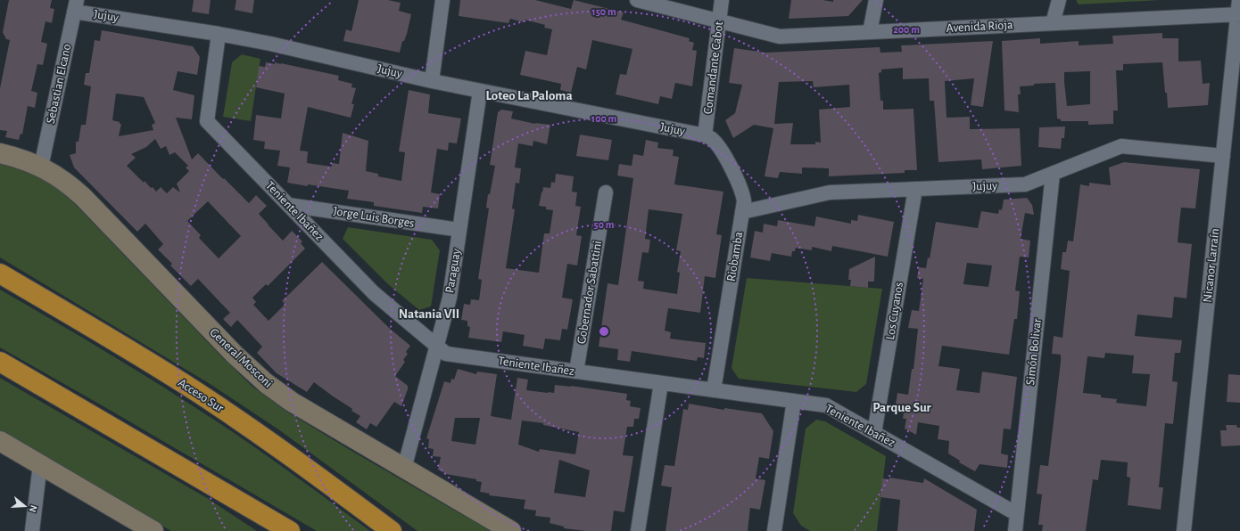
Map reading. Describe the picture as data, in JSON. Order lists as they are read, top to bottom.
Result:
{
  "streets": {
    "highway": ["Acceso Sur"],
    "street": [
      "Jujuy",
      "Avenida Rioja",
      "Comandante Cabot",
      "Sebastian Elcano",
      "Teniente Ibañez",
      "Jorge Luis Borges",
      "Riobamba",
      "Nicanor Larraín",
      "Paraguay",
      "Gobernador Sabattini",
      "Los Cuyanos",
      "Simón Bolivar",
      "General Mosconi"
    ]
  },
  "crossings": [
    ["Jujuy", "Comandante Cabot"],
    ["Jujuy", "Sebastian Elcano"],
    ["Jujuy", "Teniente Ibañez"],
    ["Jujuy", "Riobamba"],
    ["Jujuy", "Nicanor Larraín"],
    ["Jujuy", "Paraguay"],
    ["Jujuy", "Los Cuyanos"],
    ["Jujuy", "Simón Bolivar"],
    ["Avenida Rioja", "Comandante Cabot"],
    ["Avenida Rioja", "Nicanor Larraín"],
    ["Comandante Cabot", "Riobamba"],
    ["Sebastian Elcano", "General Mosconi"],
    ["Teniente Ibañez", "Jorge Luis Borges"],
    ["Teniente Ibañez", "Riobamba"],
    ["Teniente Ibañez", "Paraguay"],
    ["Teniente Ibañez", "Gobernador Sabattini"],
    ["Teniente Ibañez", "Los Cuyanos"],
    ["Teniente Ibañez", "Simón Bolivar"],
    ["Jorge Luis Borges", "Paraguay"],
    ["Paraguay", "General Mosconi"]
  ],
  "districts": ["Loteo La Paloma", "Natania VII", "Parque Sur"],
  "north": "right",
  "rings": [
    "150 m",
    "200 m",
    "100 m",
    "50 m"
  ]
}
